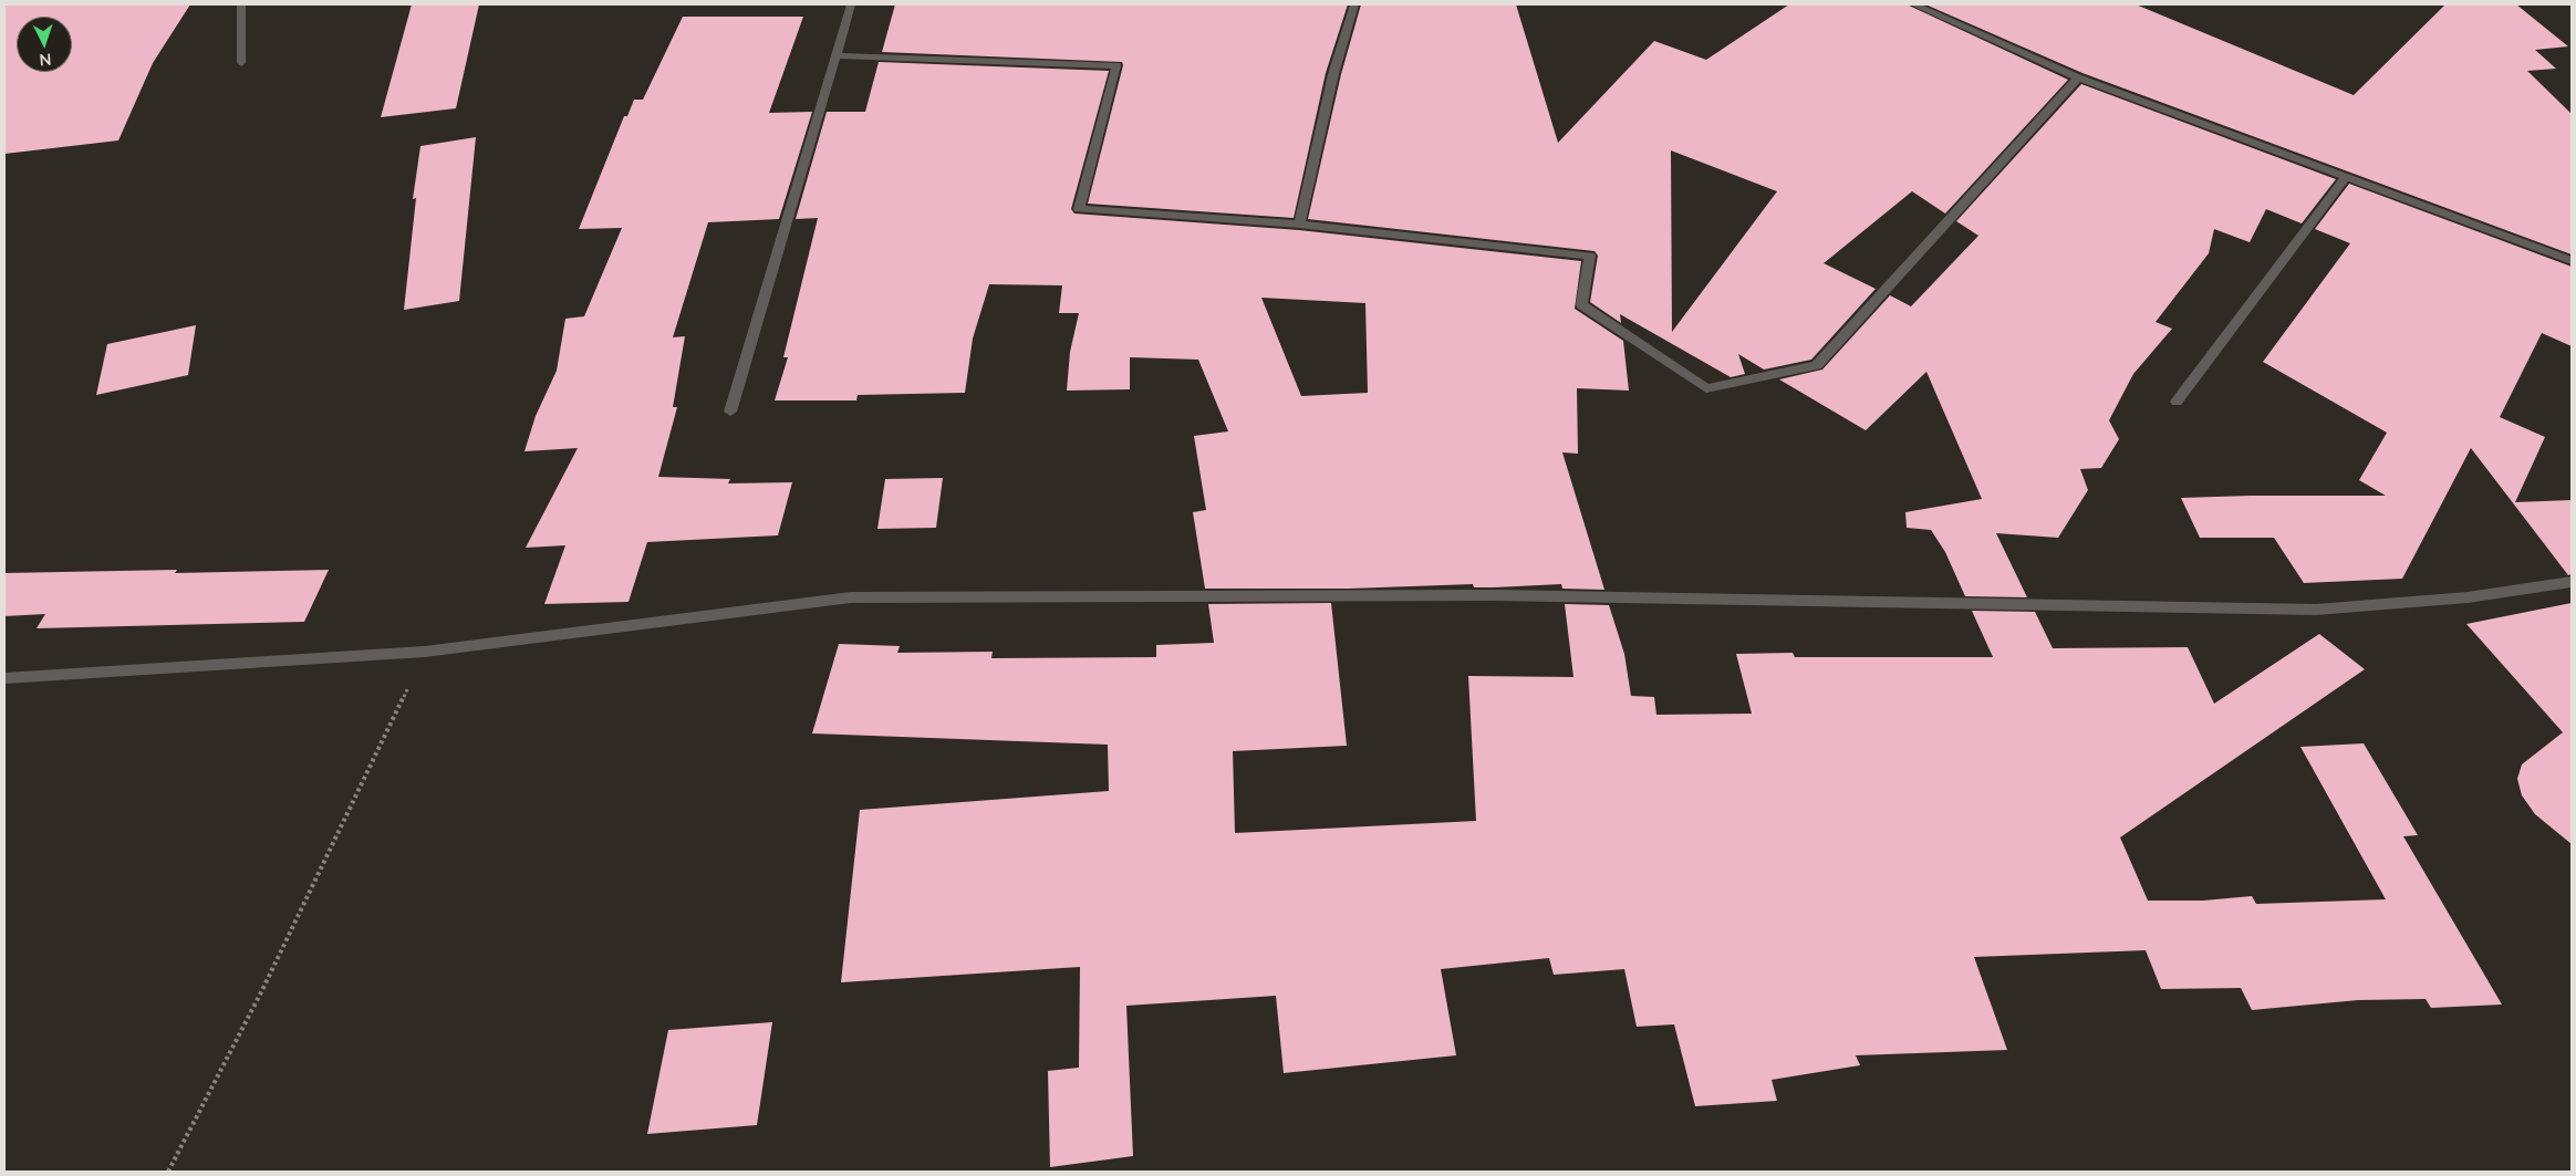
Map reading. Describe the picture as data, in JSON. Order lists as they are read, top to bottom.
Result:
{
  "north": "bottom"
}
